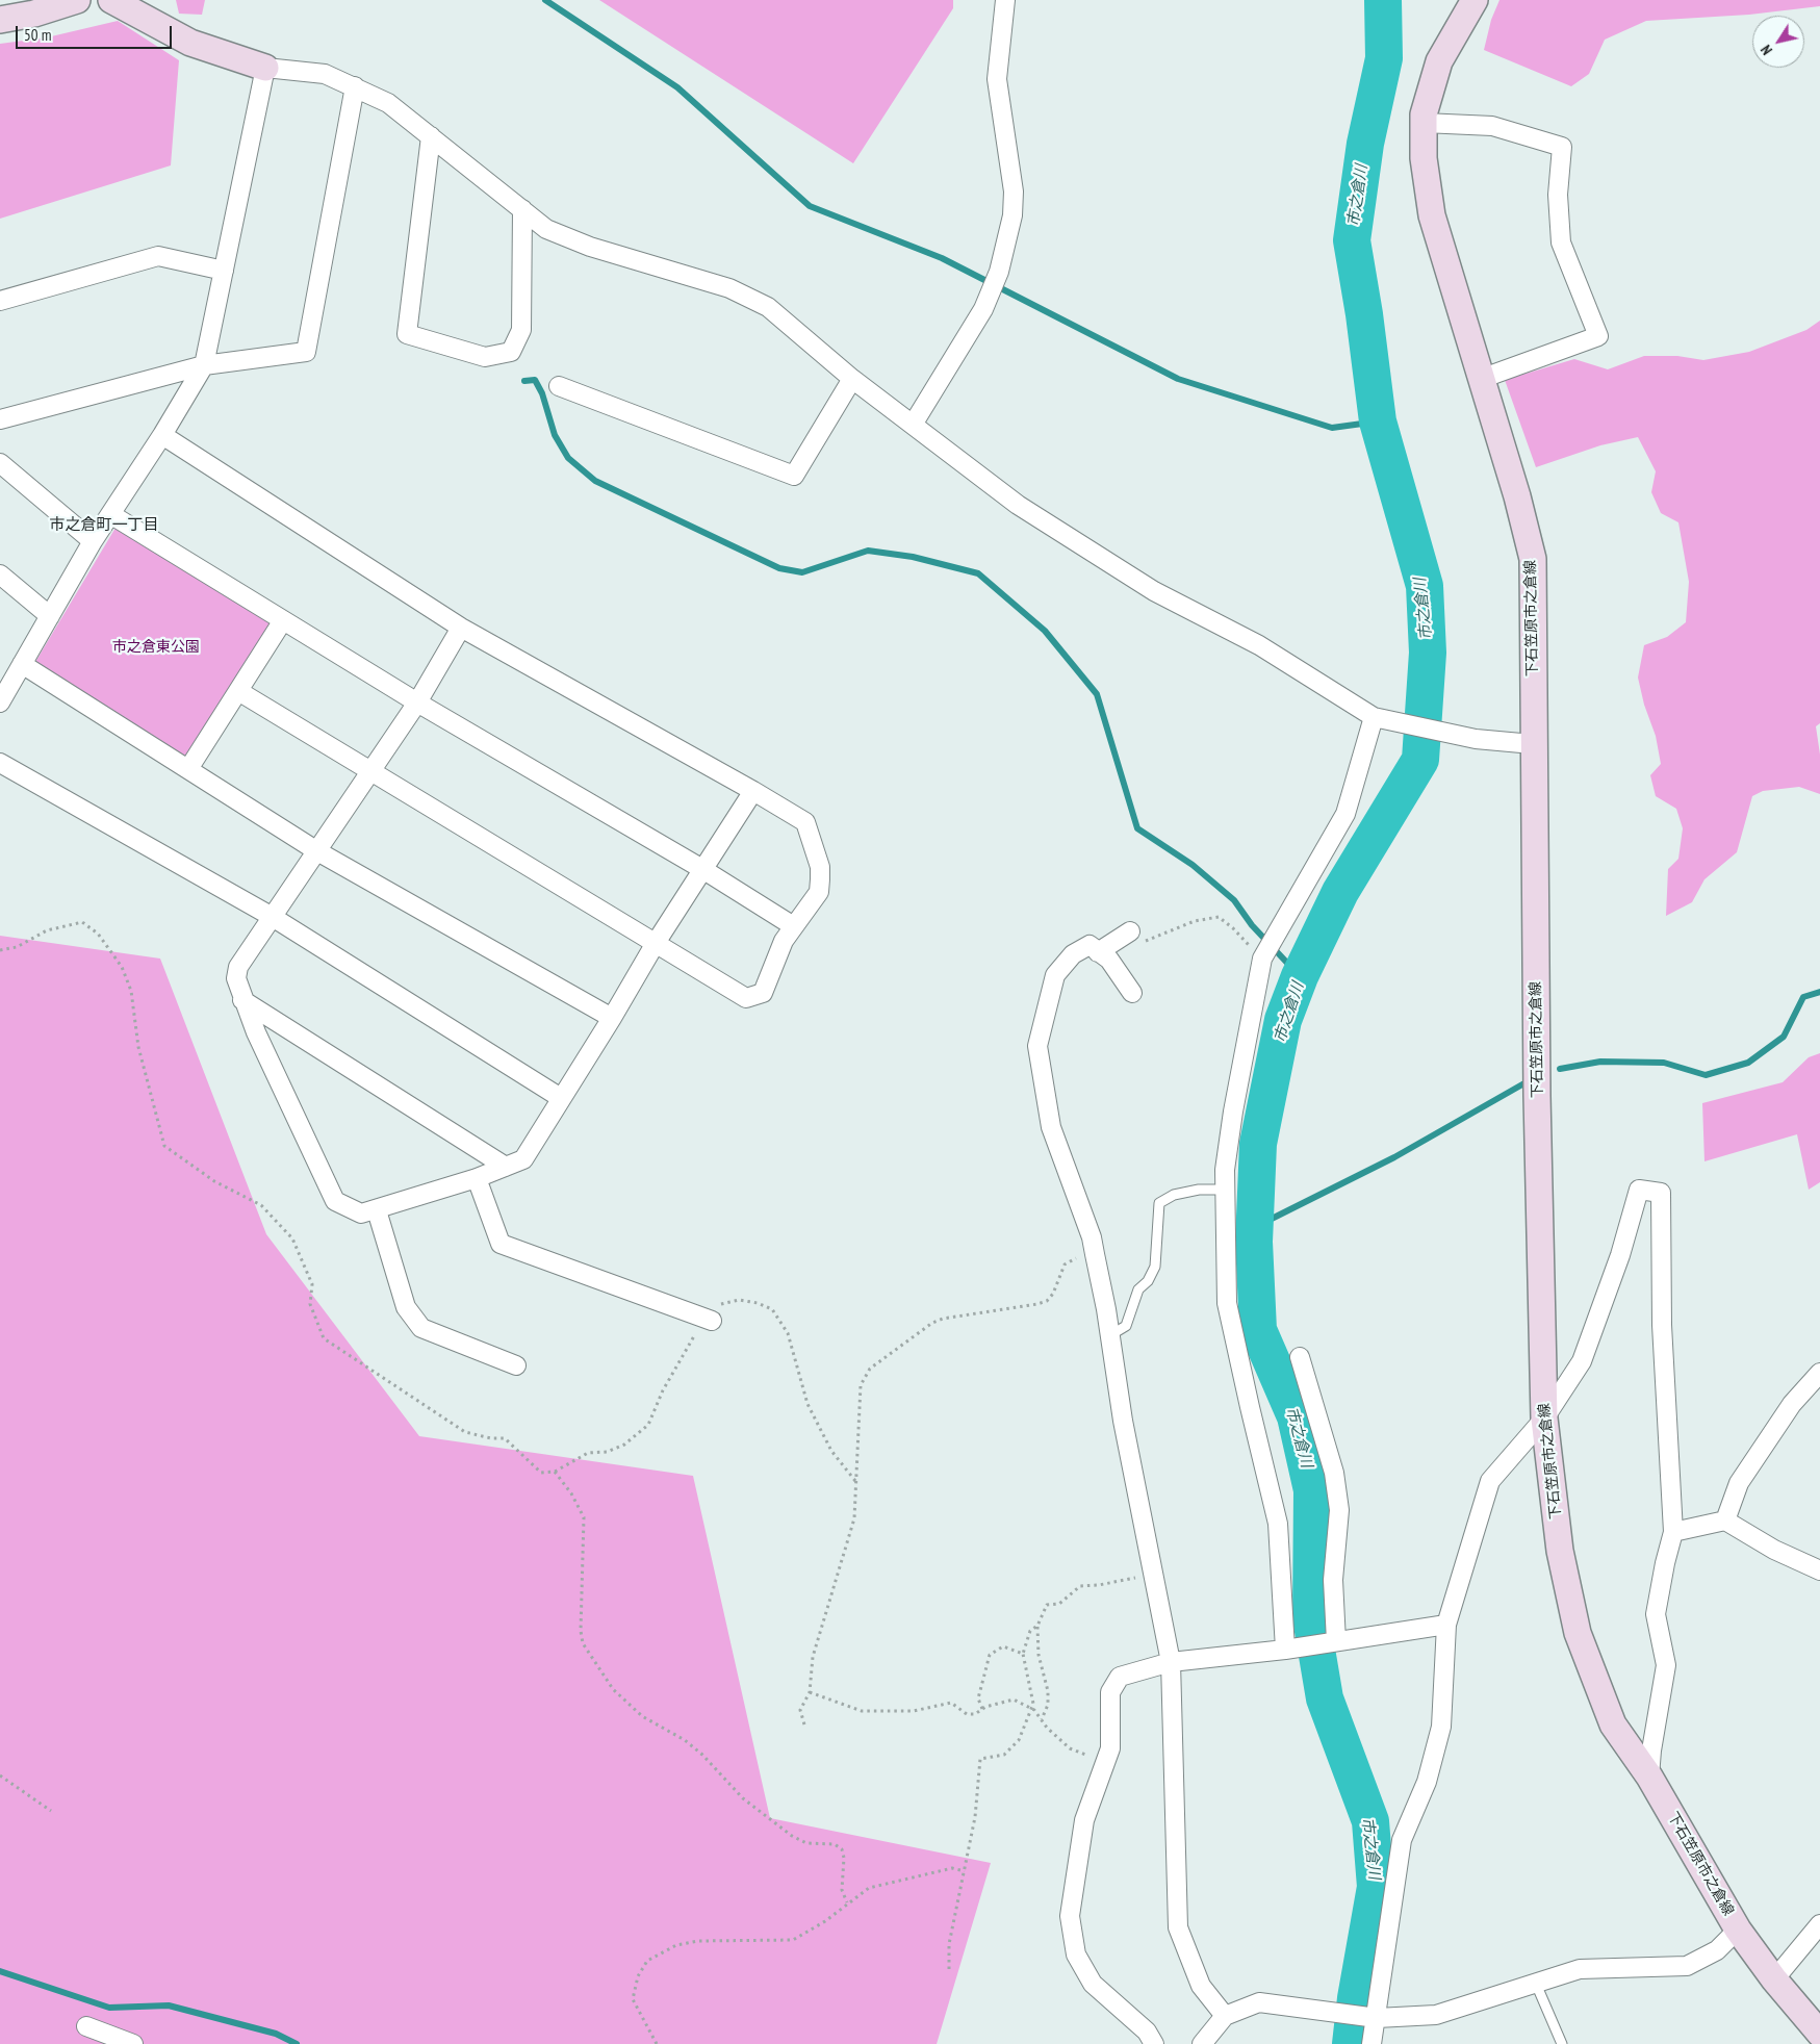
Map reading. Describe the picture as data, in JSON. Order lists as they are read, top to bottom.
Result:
{
  "streets": {
    "main road": ["下石笠原市之倉線"]
  },
  "districts": ["市之倉町一丁目"],
  "water": ["市之倉川"],
  "parks": ["市之倉東公園"],
  "scale_bar": "50 m",
  "north": "bottom left"
}
